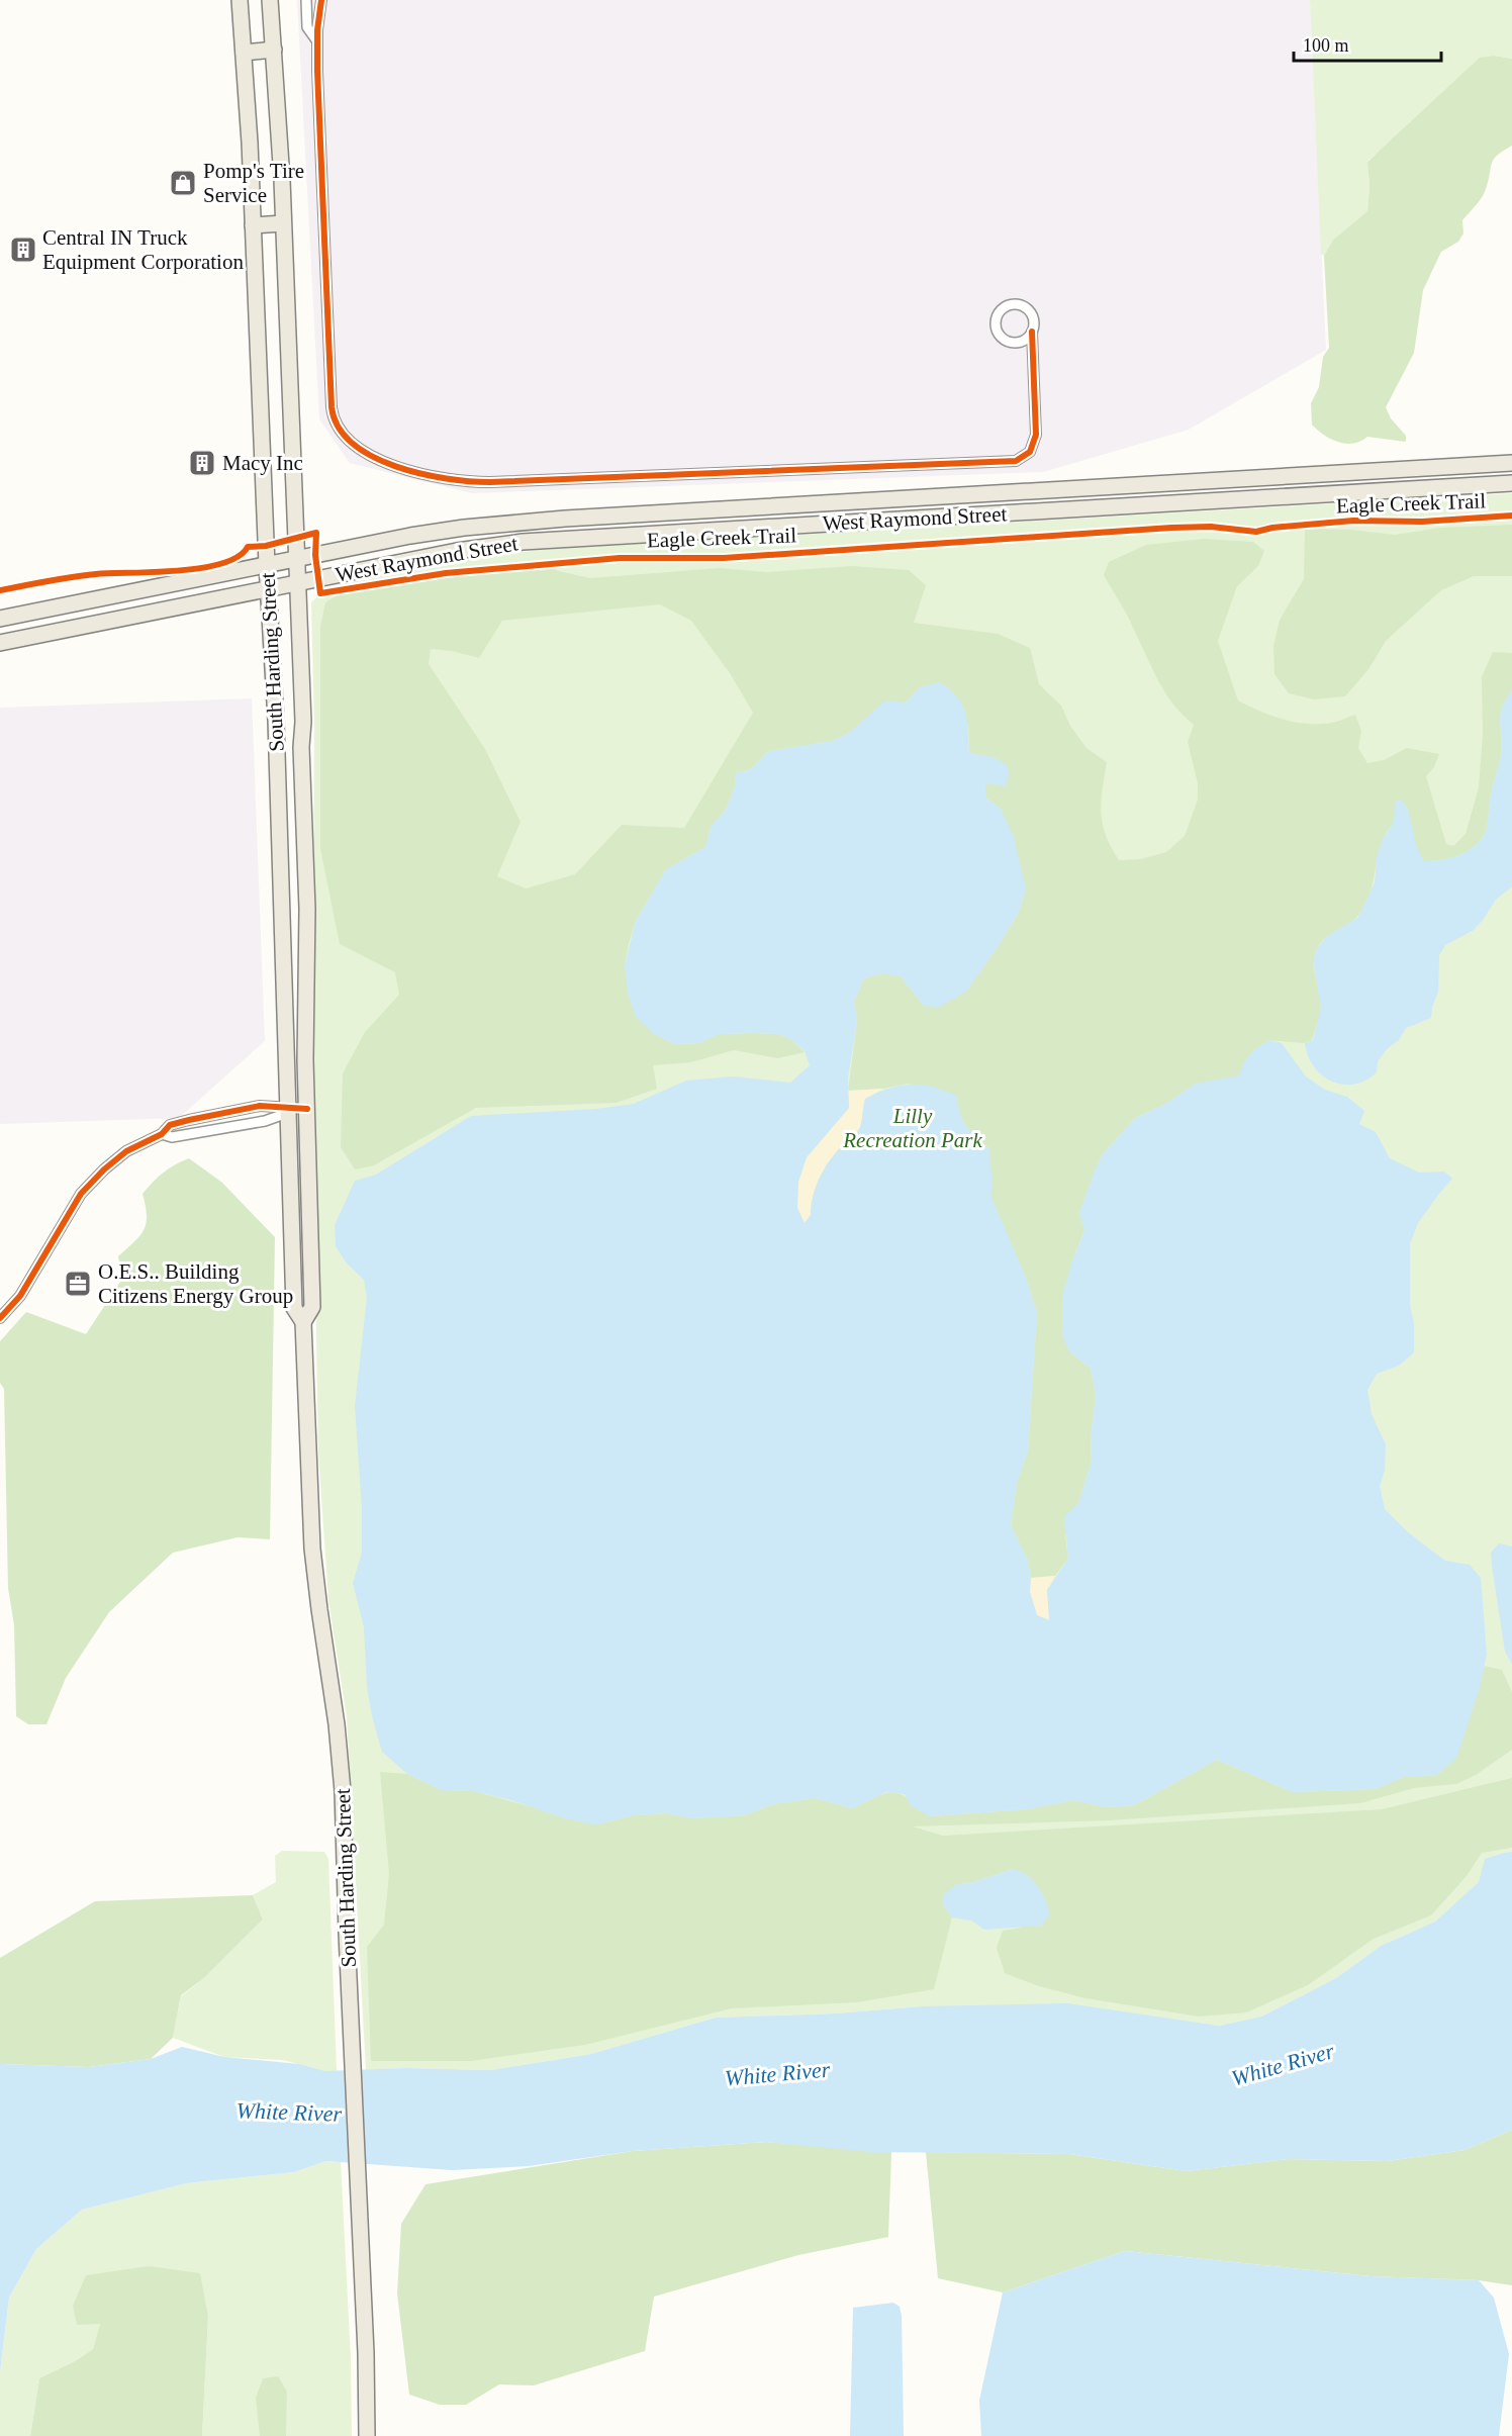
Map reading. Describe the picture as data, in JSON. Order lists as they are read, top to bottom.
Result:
{
  "streets": {
    "main road": ["West Raymond Street", "South Harding Street"],
    "cycle path": ["Eagle Creek Trail"]
  },
  "crossings": [
    ["West Raymond Street", "South Harding Street"]
  ],
  "water": ["White River"],
  "parks": ["Lilly Recreation Park"],
  "places": {
    "shop": ["Pomp's Tire Service"],
    "building": ["Central IN Truck Equipment Corporation", "Macy Inc"],
    "office": ["O.E.S.. Building Citizens Energy Group"]
  },
  "scale_bar": "100 m"
}
